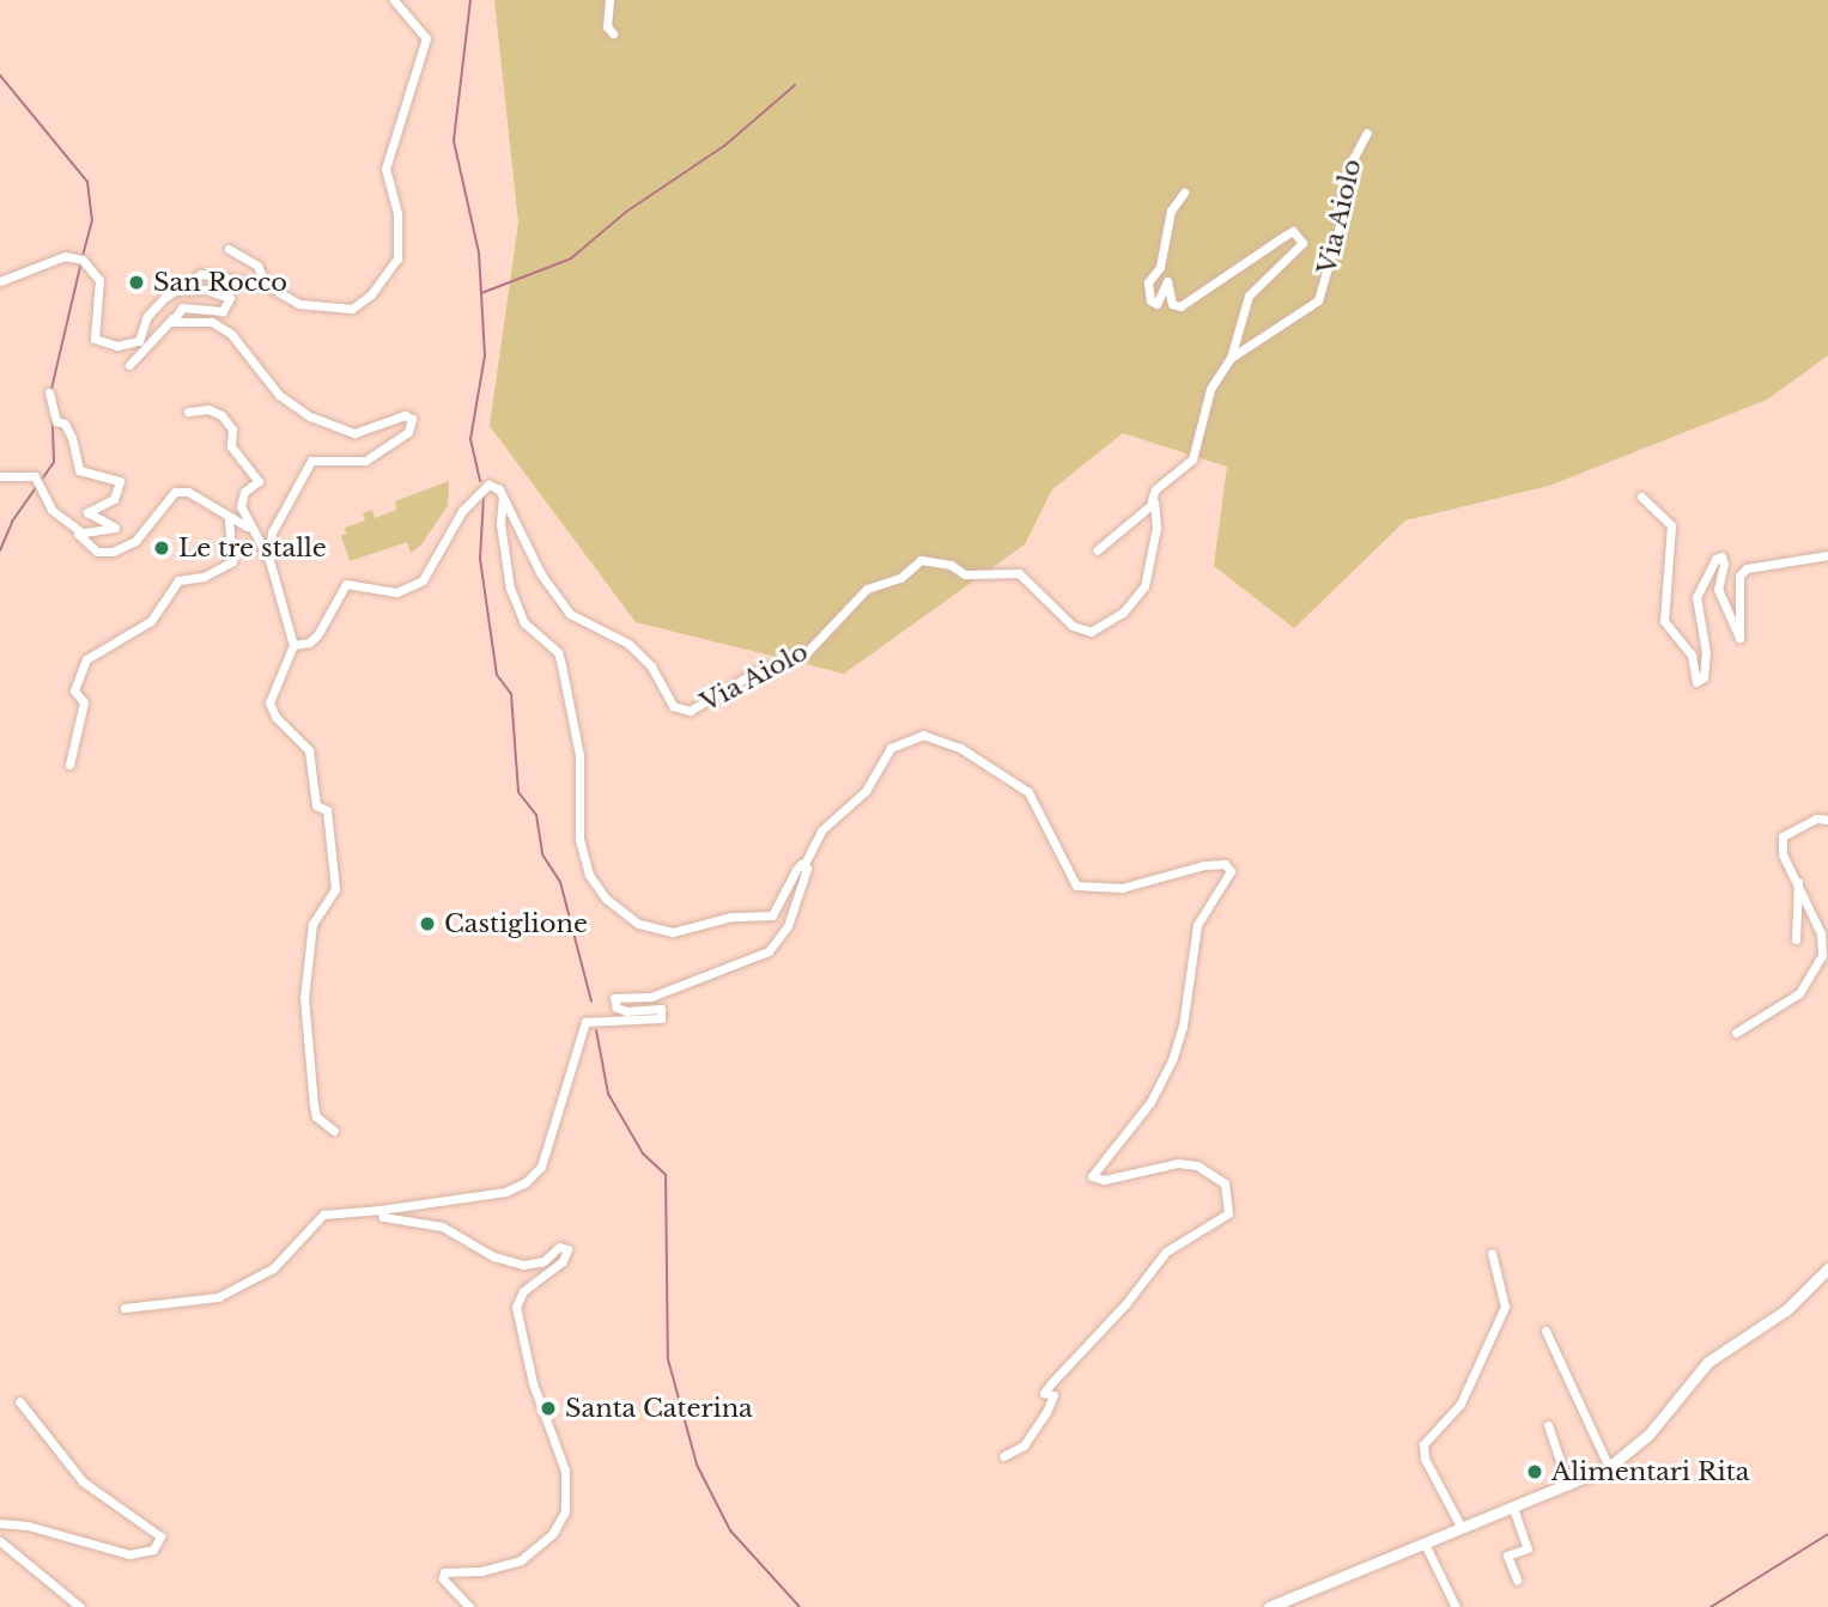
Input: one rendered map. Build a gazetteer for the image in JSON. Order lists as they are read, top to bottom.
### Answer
{
  "streets": {
    "street": ["Via Aiolo"]
  },
  "places": [
    "San Rocco",
    "Le tre stalle",
    "Castiglione",
    "Santa Caterina",
    "Alimentari Rita"
  ]
}
